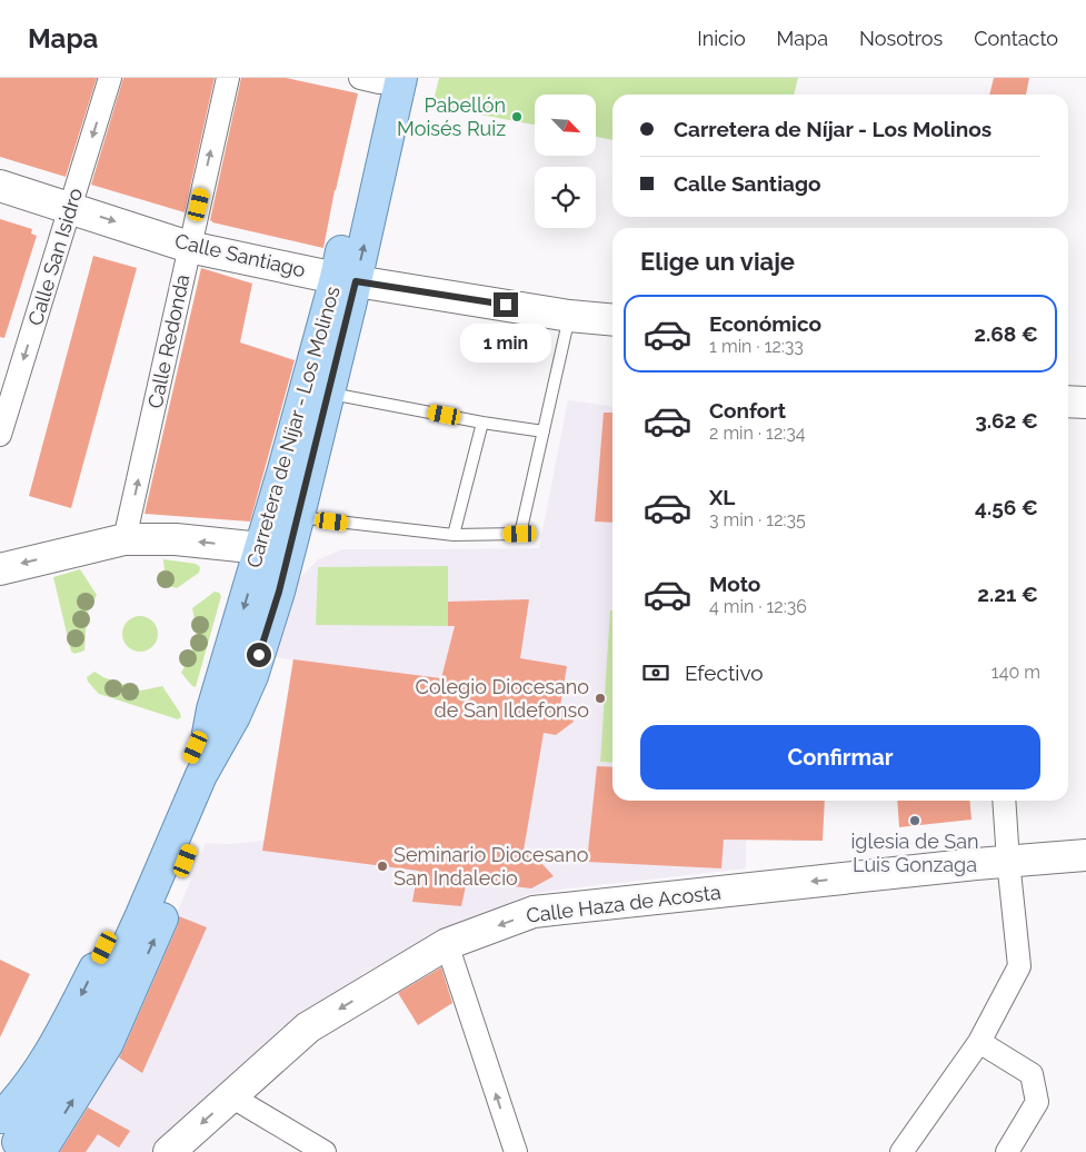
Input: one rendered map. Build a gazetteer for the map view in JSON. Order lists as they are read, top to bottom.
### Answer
{
  "streets": {
    "main road": ["Carretera de Níjar - Los Molinos"],
    "street": [
      "Calle Santiago",
      "Calle San Isidro",
      "Calle Redonda",
      "Calle Haza de Acosta"
    ]
  },
  "crossings": [
    ["Calle Santiago", "Calle San Isidro"],
    ["Calle Santiago", "Calle Redonda"],
    ["Calle Santiago", "Carretera de Níjar - Los Molinos"]
  ],
  "one_way": ["Calle San Isidro", "Calle Redonda", "Calle Haza de Acosta"],
  "places": [
    "Pabellón Moisés Ruiz",
    "Colegio Diocesano de San Ildefonso",
    "iglesia de San Luis Gonzaga",
    "Seminario Diocesano San Indalecio"
  ],
  "north": "bottom right",
  "page": {
    "header": "Mapa",
    "nav": [
      "Inicio",
      "Mapa",
      "Nosotros",
      "Contacto"
    ],
    "banner": ["Carretera de Níjar - Los Molinos", "Calle Santiago"],
    "heading": "Elige un viaje",
    "list": [
      {
        "name": "Económico",
        "note": "1 min · 12:33",
        "value": "2.68 €"
      },
      {
        "name": "Confort",
        "note": "2 min · 12:34",
        "value": "3.62 €"
      },
      {
        "name": "XL",
        "note": "3 min · 12:35",
        "value": "4.56 €"
      },
      {
        "name": "Moto",
        "note": "4 min · 12:36",
        "value": "2.21 €"
      }
    ],
    "bubble": "1 min",
    "pay": ["Efectivo", "140 m"],
    "buttons": "Confirmar"
  }
}
